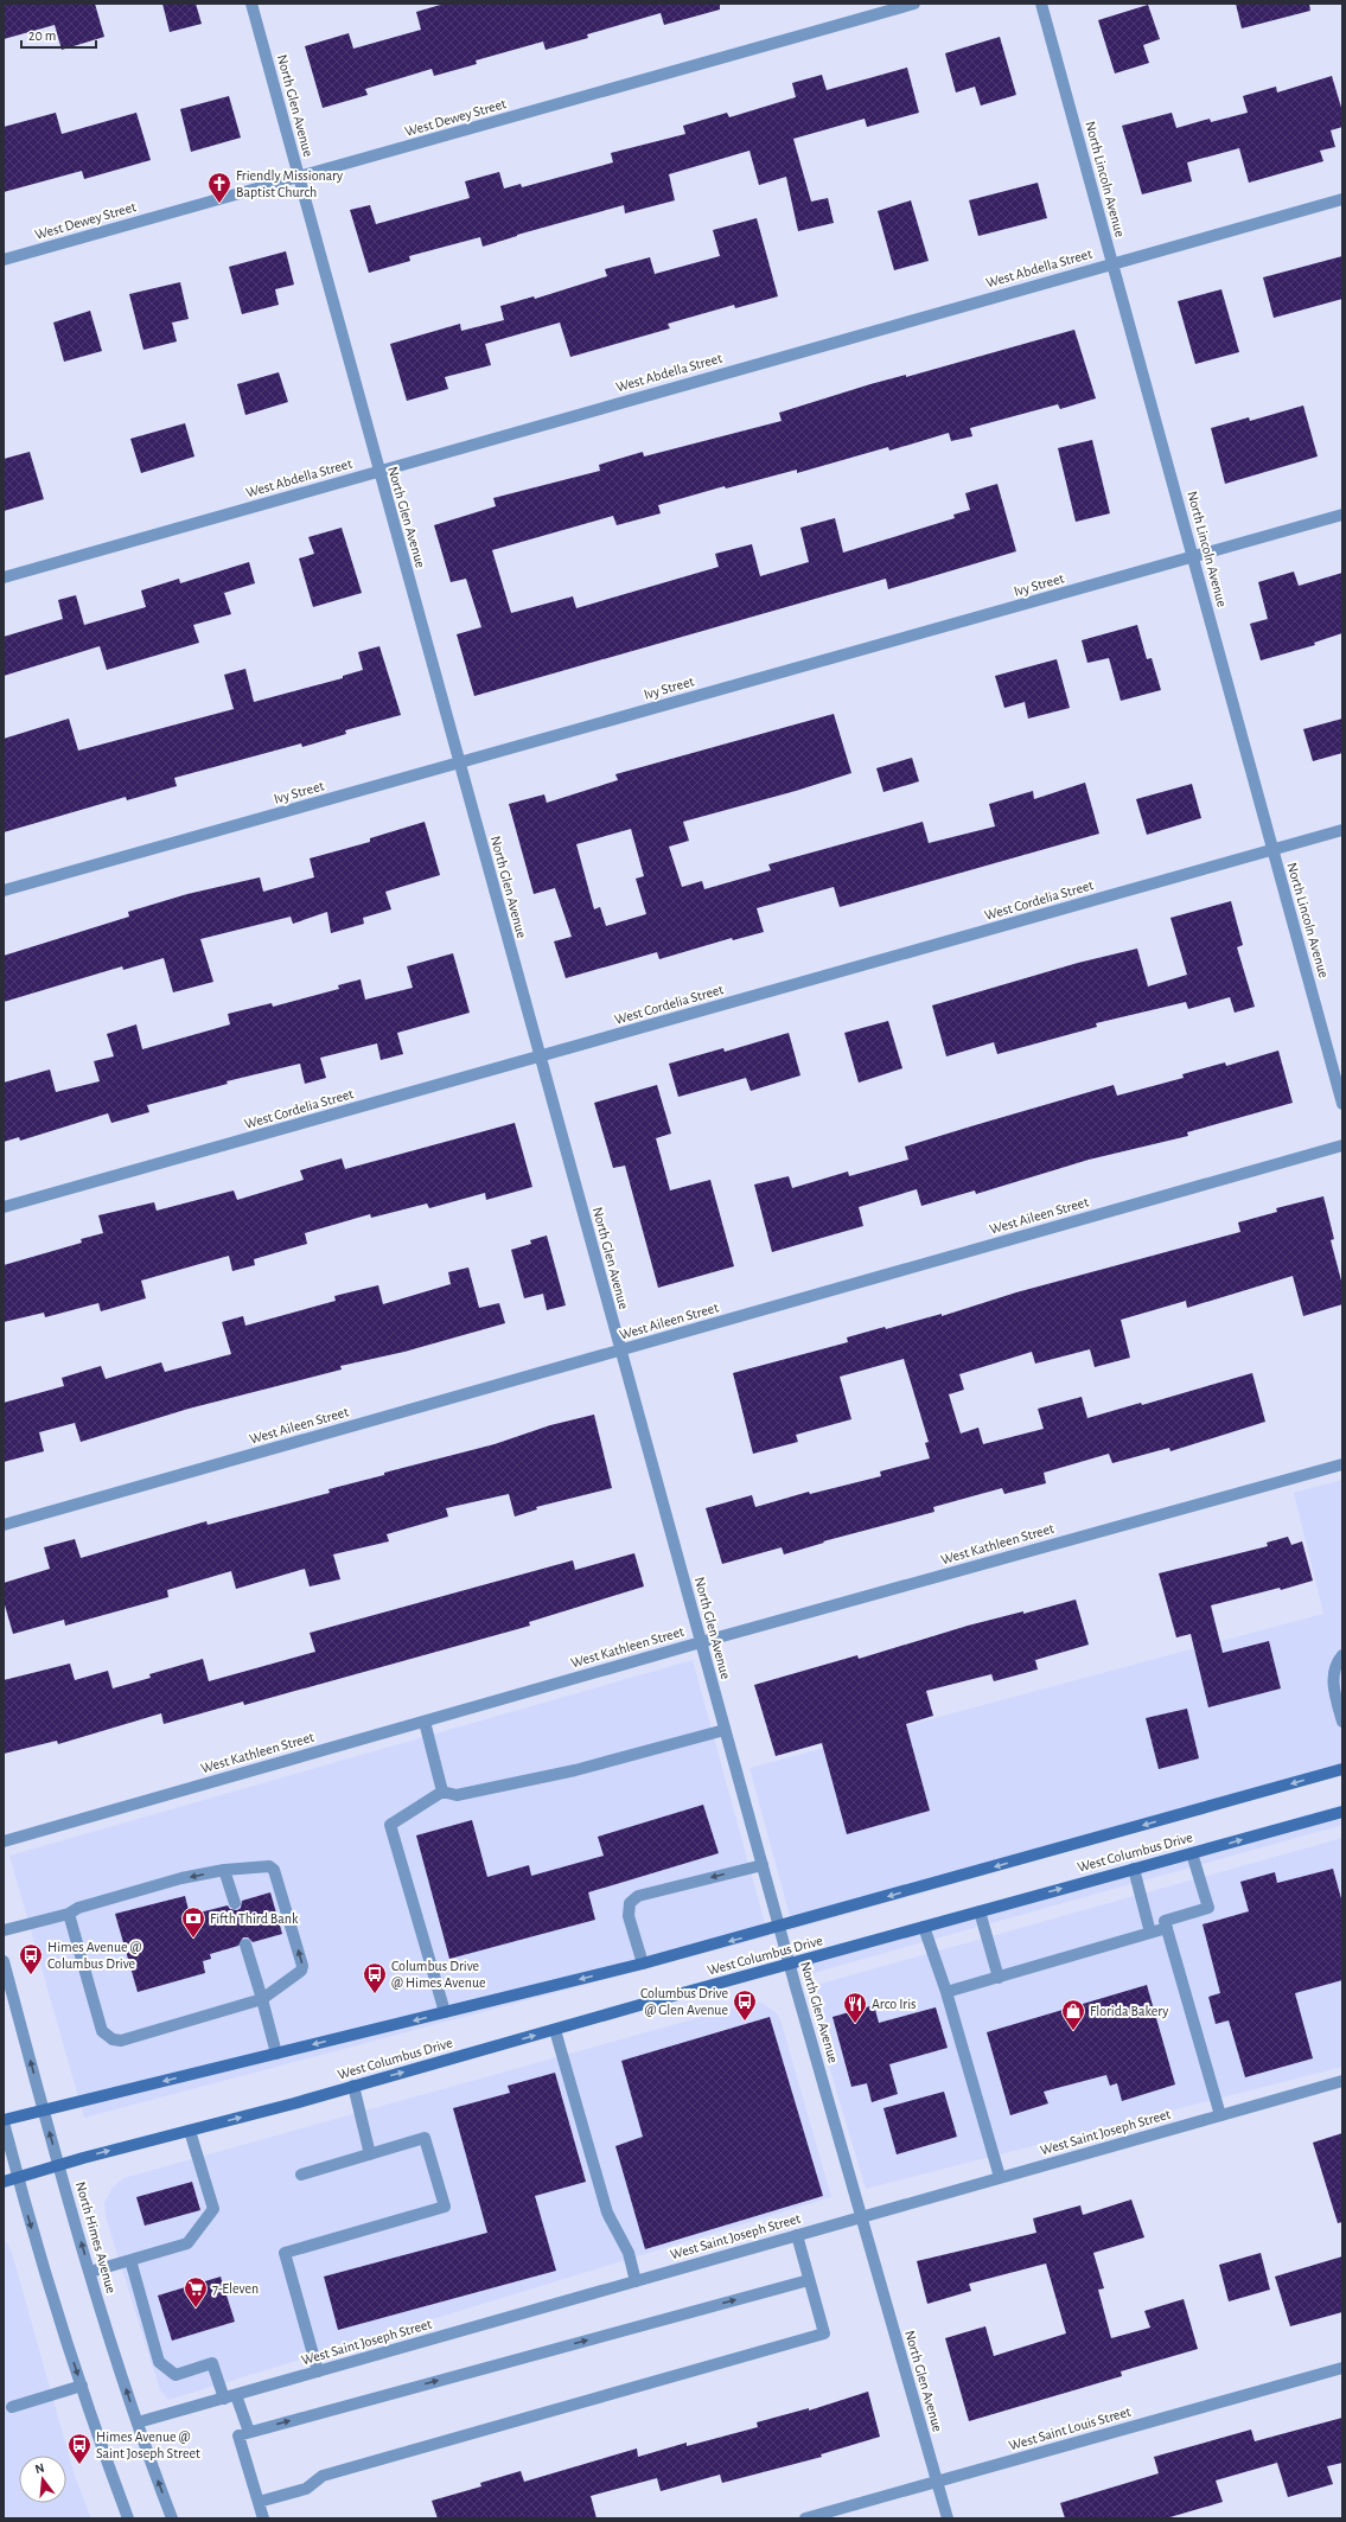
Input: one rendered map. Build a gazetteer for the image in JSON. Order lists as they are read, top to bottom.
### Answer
{
  "streets": {
    "main road": ["West Columbus Drive"],
    "street": [
      "North Glen Avenue",
      "West Dewey Street",
      "North Lincoln Avenue",
      "West Abdella Street",
      "Ivy Street",
      "West Cordelia Street",
      "West Aileen Street",
      "West Kathleen Street",
      "West Saint Joseph Street",
      "North Himes Avenue",
      "West Saint Louis Street"
    ]
  },
  "crossings": [
    ["North Glen Avenue", "West Dewey Street"],
    ["North Glen Avenue", "West Abdella Street"],
    ["North Glen Avenue", "Ivy Street"],
    ["North Glen Avenue", "West Cordelia Street"],
    ["North Glen Avenue", "West Aileen Street"],
    ["North Glen Avenue", "West Kathleen Street"],
    ["North Glen Avenue", "West Columbus Drive"],
    ["North Glen Avenue", "West Saint Joseph Street"],
    ["North Glen Avenue", "West Saint Louis Street"],
    ["North Lincoln Avenue", "West Abdella Street"],
    ["North Lincoln Avenue", "Ivy Street"],
    ["North Lincoln Avenue", "West Cordelia Street"],
    ["West Columbus Drive", "North Himes Avenue"],
    ["West Saint Joseph Street", "North Himes Avenue"]
  ],
  "places": {
    "church": ["Friendly Missionary Baptist Church"],
    "bank": ["Fifth Third Bank"],
    "bus stop": [
      "Himes Avenue @ Columbus Drive",
      "Columbus Drive @ Himes Avenue",
      "Columbus Drive @ Glen Avenue",
      "Himes Avenue @ Saint Joseph Street"
    ],
    "restaurant": ["Arco Iris"],
    "shop": ["Florida Bakery"],
    "supermarket": ["7-Eleven"]
  },
  "scale_bar": "20 m",
  "north": "top"
}
